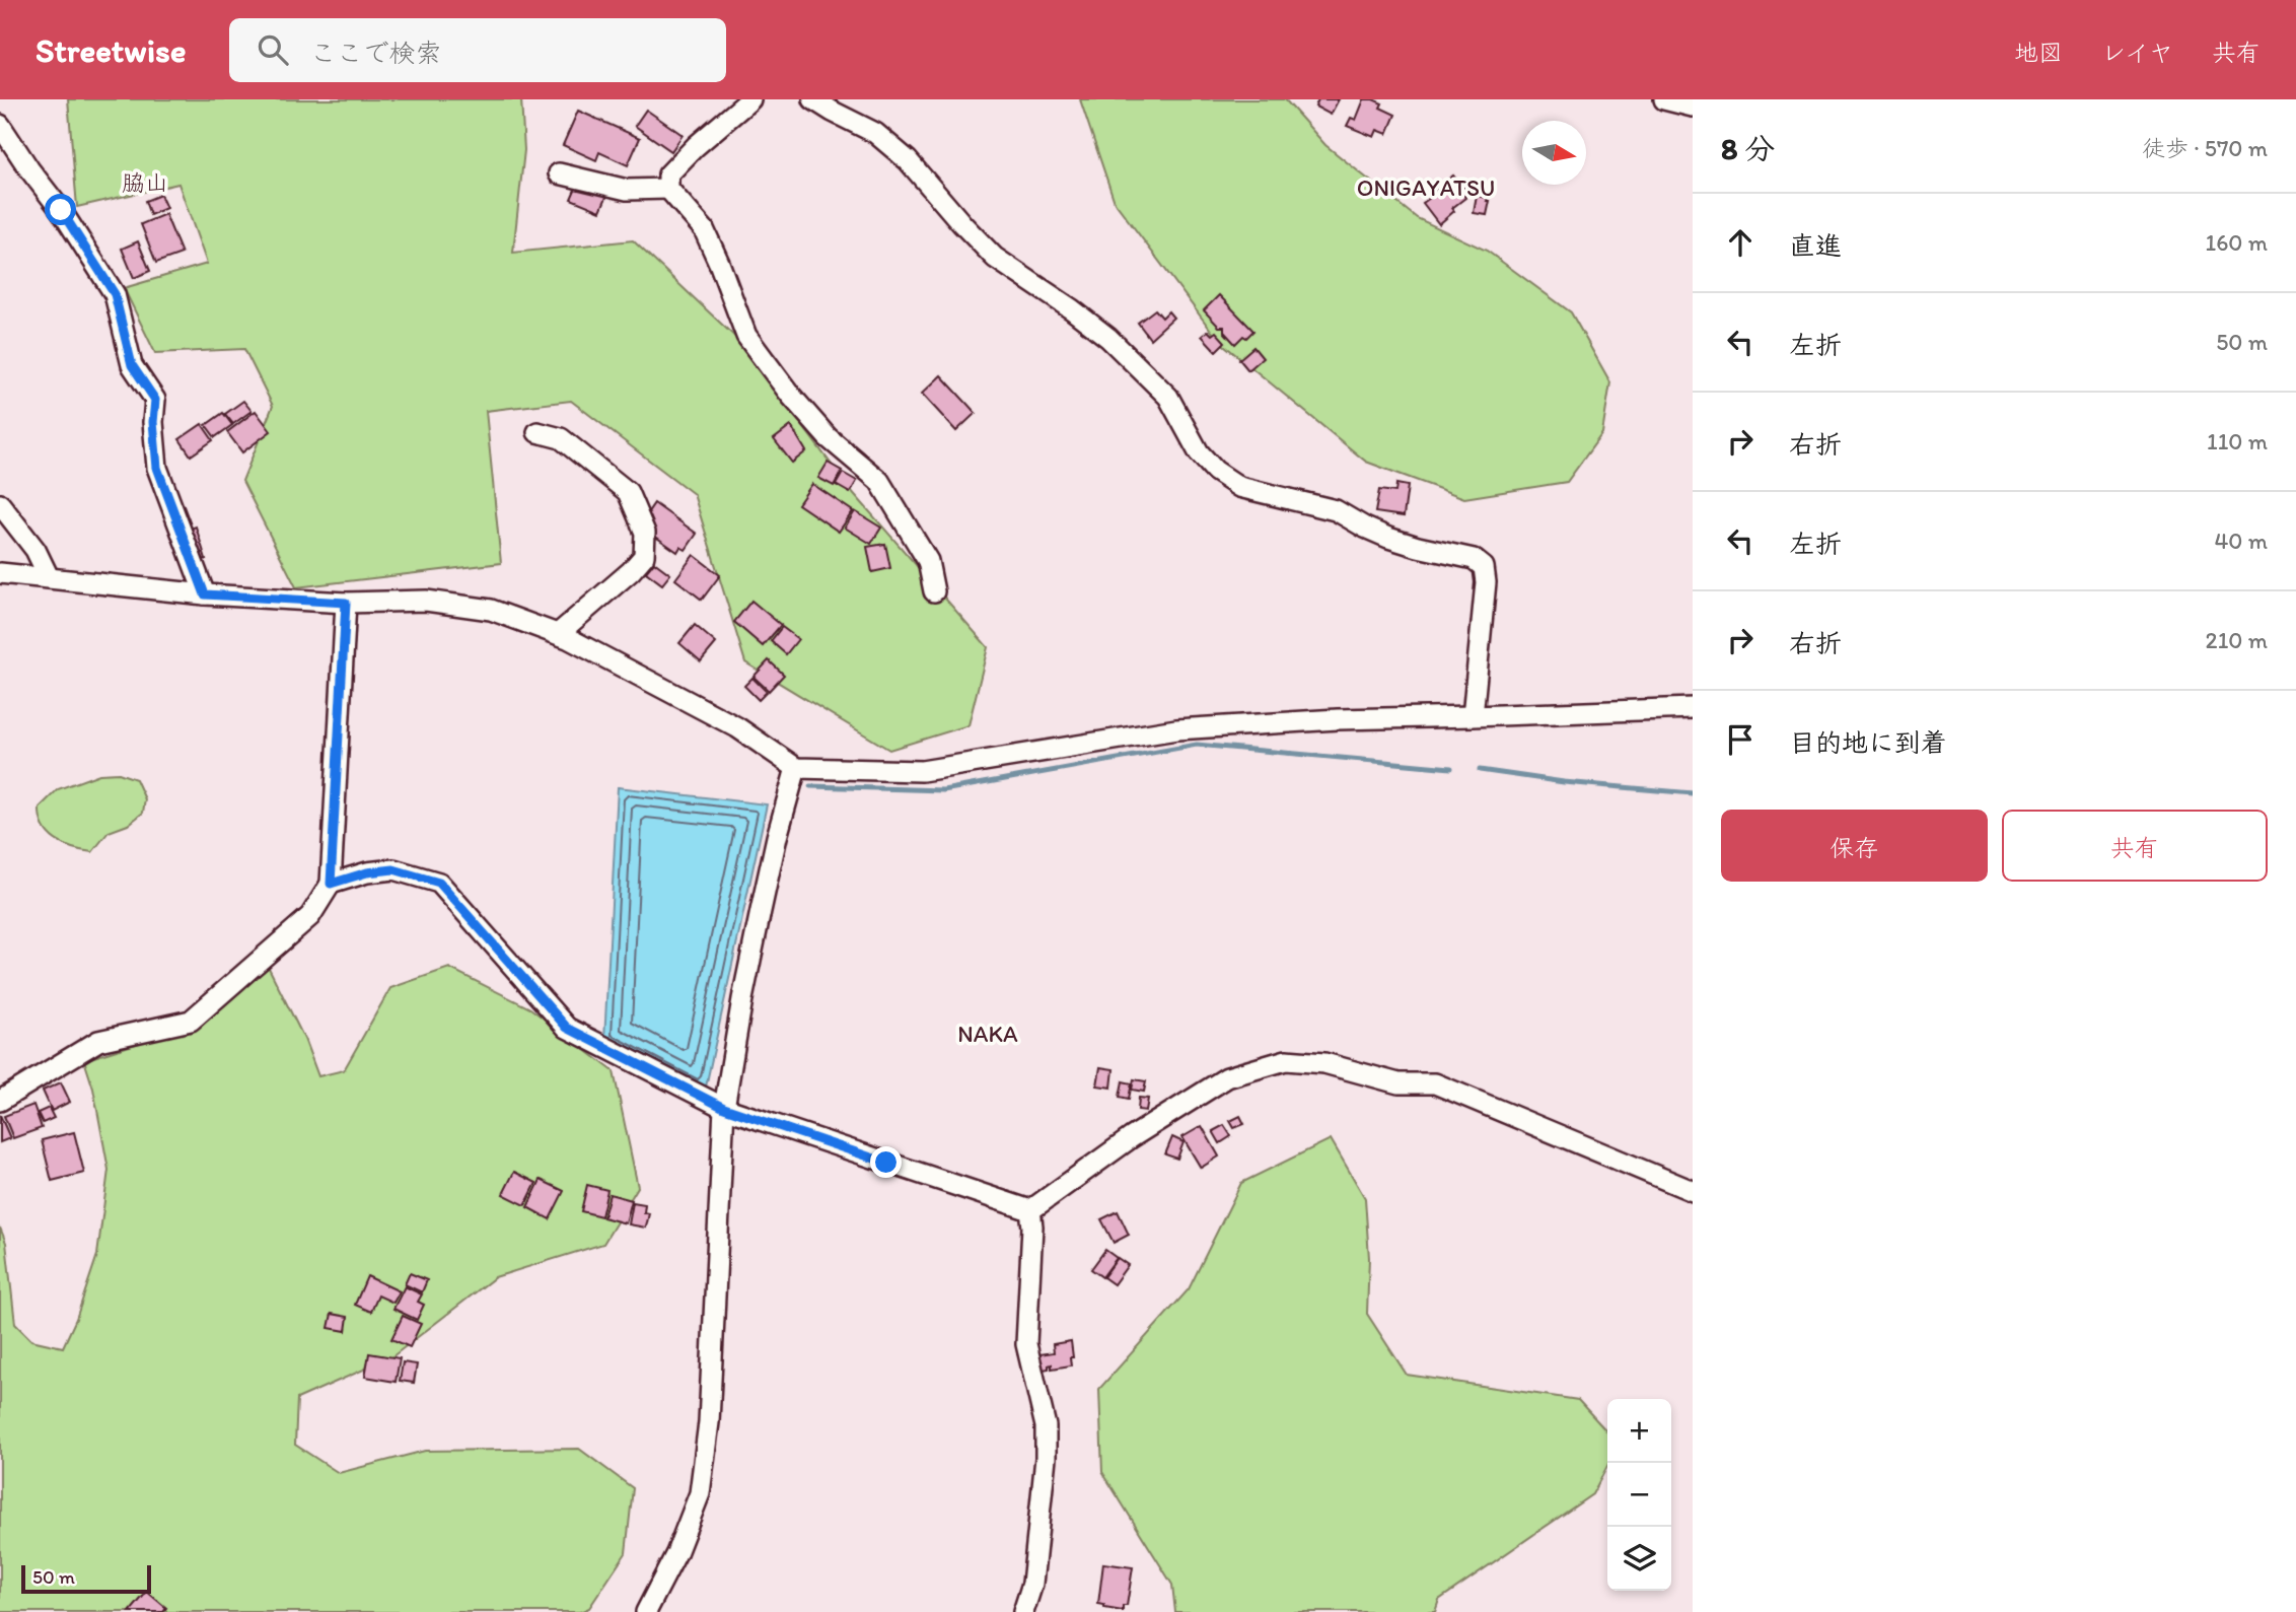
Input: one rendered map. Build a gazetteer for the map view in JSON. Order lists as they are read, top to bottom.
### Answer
{
  "districts": ["脇山", "ONIGAYATSU", "NAKA"],
  "scale_bar": "50 m",
  "north": "right",
  "page": {
    "header": "Streetwise",
    "search": "ここで検索",
    "nav": ["地図", "レイヤ", "共有"],
    "heading": ["8 分", "徒歩 · 570 m"],
    "list": [
      ["直進", "160 m"],
      ["左折", "50 m"],
      ["右折", "110 m"],
      ["左折", "40 m"],
      ["右折", "210 m"],
      "目的地に到着"
    ],
    "buttons": ["保存", "共有"],
    "map_buttons": ["+", "−"],
    "scale": "50 m"
  }
}
